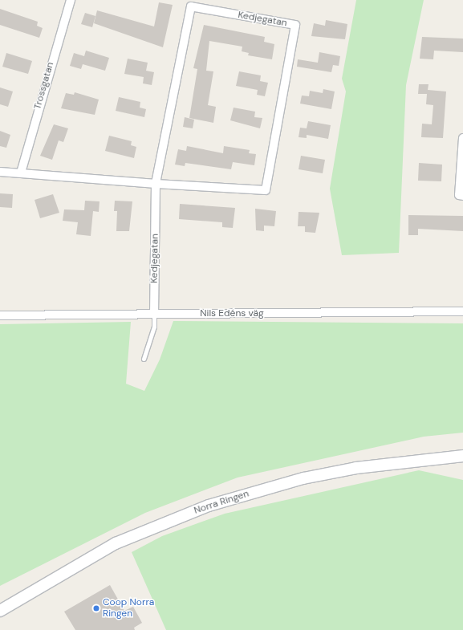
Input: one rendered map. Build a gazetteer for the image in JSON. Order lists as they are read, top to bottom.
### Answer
{
  "streets": {
    "main road": ["Norra Ringen"],
    "street": ["Kedjegatan", "Trossgatan", "Nils Edéns väg"]
  },
  "crossings": [
    ["Kedjegatan", "Nils Edéns väg"]
  ],
  "places": ["Coop Norra Ringen"]
}
